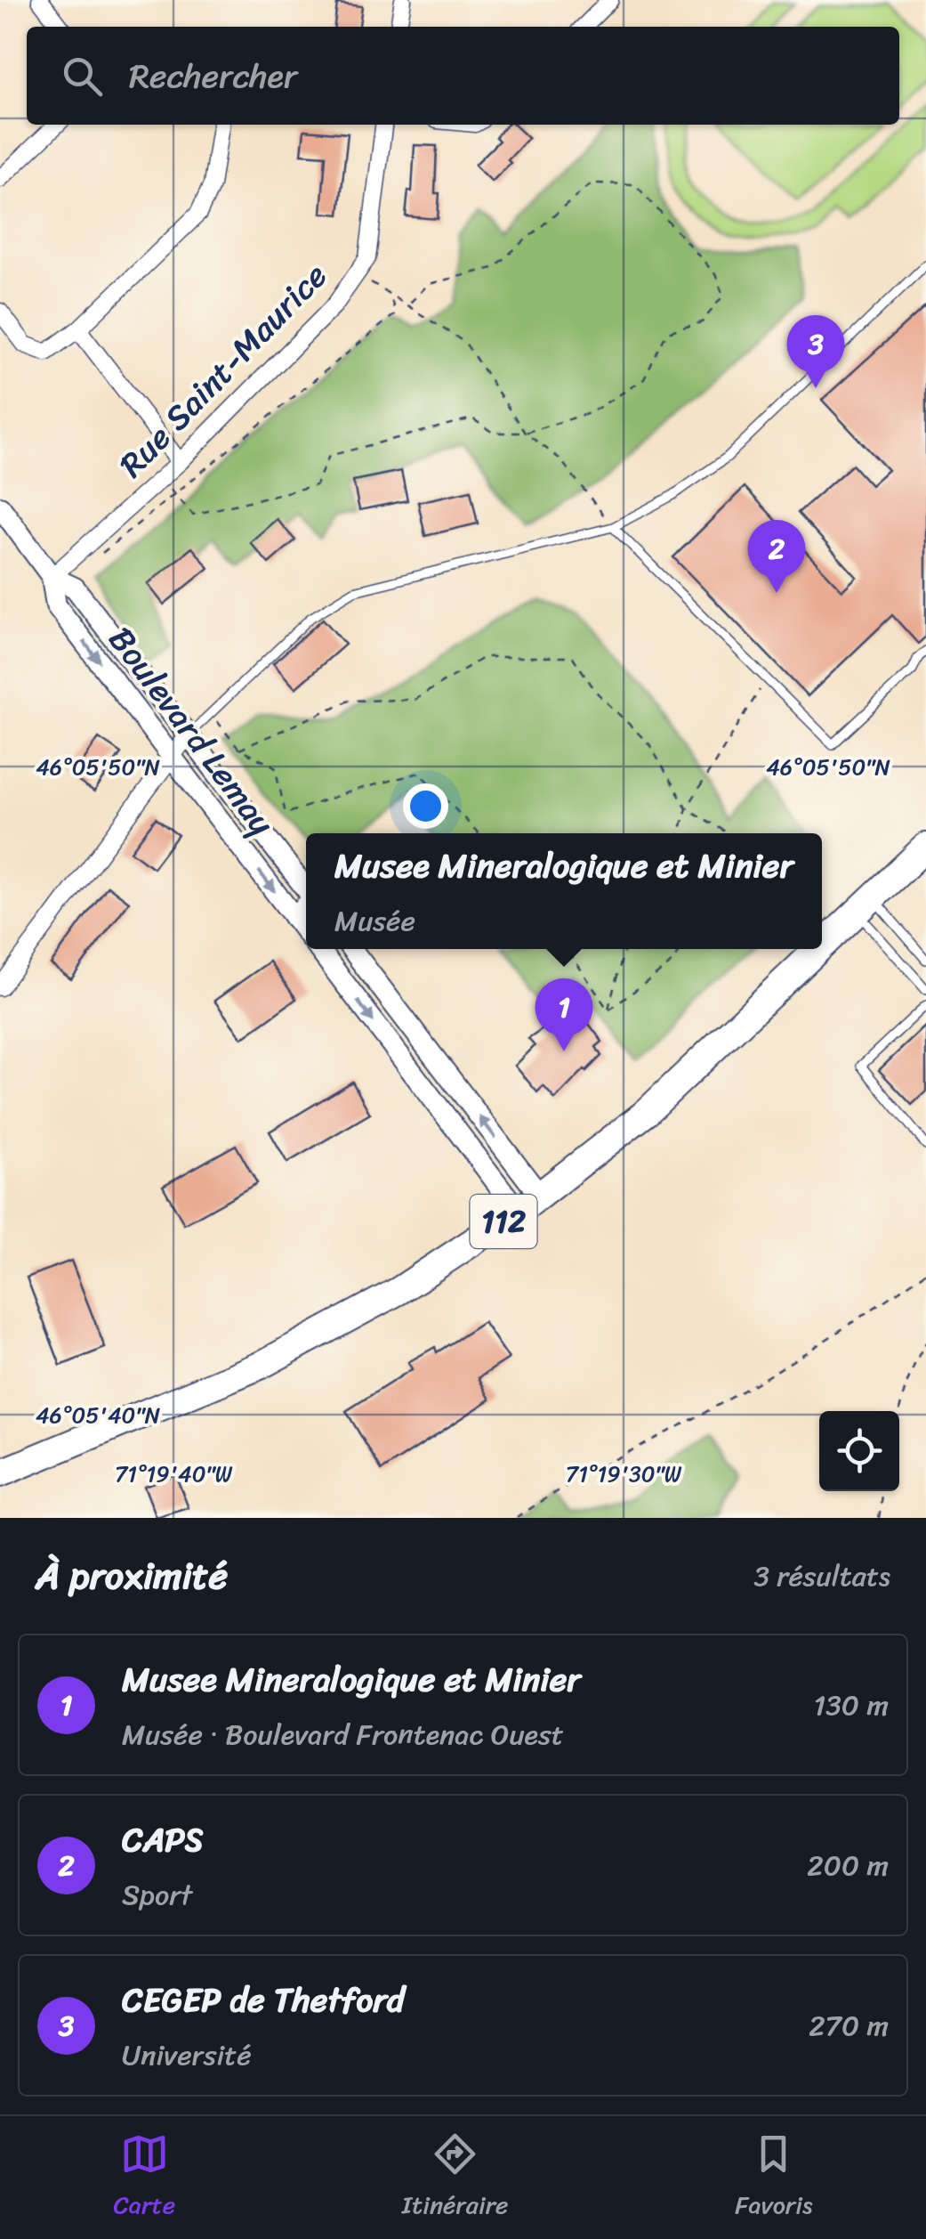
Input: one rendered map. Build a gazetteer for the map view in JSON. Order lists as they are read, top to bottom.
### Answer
{
  "streets": {
    "main road": ["112"],
    "street": ["Rue Saint-Maurice", "Boulevard Lemay"]
  },
  "crossings": [
    ["Rue Saint-Maurice", "Boulevard Lemay"],
    ["Boulevard Lemay", "112"]
  ],
  "page": {
    "search": "Rechercher",
    "pins": ["3", "2", "1"],
    "popup": ["Musee Mineralogique et Minier", "Musée"],
    "heading": ["À proximité", "3 résultats"],
    "list": [
      {
        "mark": "1",
        "name": "Musee Mineralogique et Minier",
        "note": "Musée · Boulevard Frontenac Ouest",
        "value": "130 m"
      },
      {
        "mark": "2",
        "name": "CAPS",
        "note": "Sport",
        "value": "200 m"
      },
      {
        "mark": "3",
        "name": "CEGEP de Thetford",
        "note": "Université",
        "value": "270 m"
      }
    ],
    "nav": ["Carte", "Itinéraire", "Favoris"]
  },
  "coordinates": [
    "46°05'50\"N",
    "46°05'40\"N",
    "71°19'40\"W",
    "71°19'30\"W"
  ]
}
